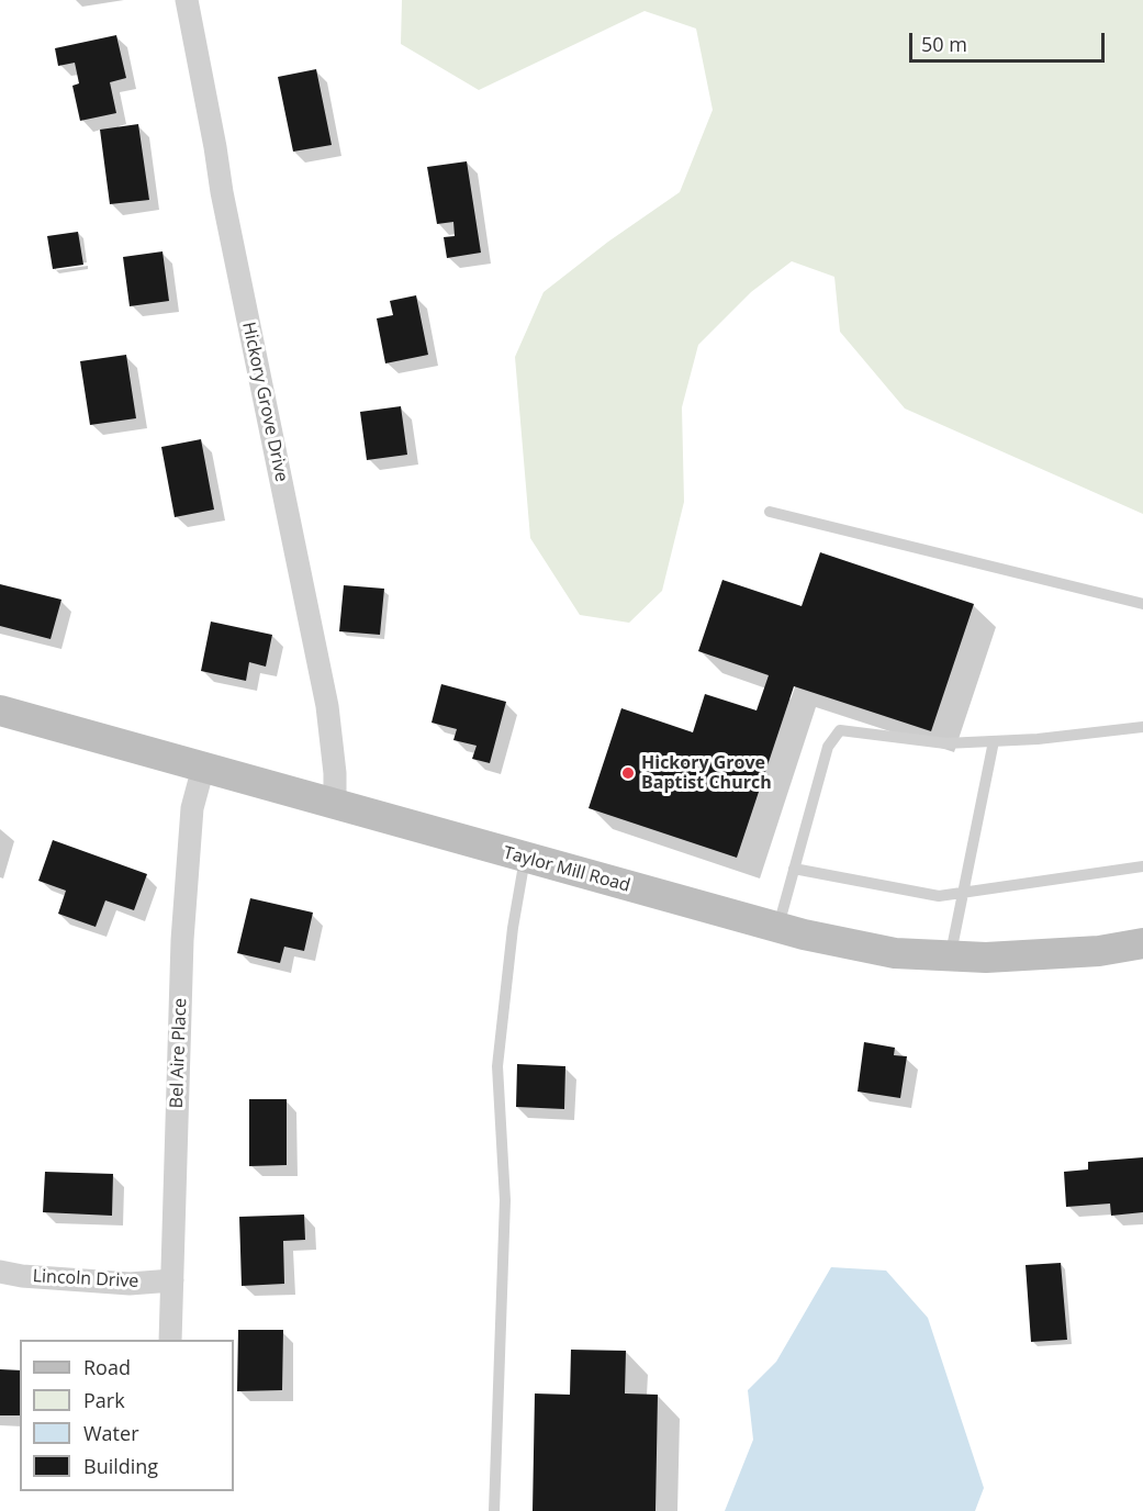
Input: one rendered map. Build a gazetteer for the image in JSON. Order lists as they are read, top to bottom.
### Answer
{
  "streets": {
    "main road": ["Taylor Mill Road"],
    "street": ["Hickory Grove Drive", "Bel Aire Place", "Lincoln Drive"]
  },
  "crossings": [
    ["Hickory Grove Drive", "Taylor Mill Road"],
    ["Taylor Mill Road", "Bel Aire Place"],
    ["Bel Aire Place", "Lincoln Drive"]
  ],
  "places": ["Hickory Grove Baptist Church"],
  "legend": [
    "Road",
    "Park",
    "Water",
    "Building"
  ],
  "scale_bar": "50 m"
}
